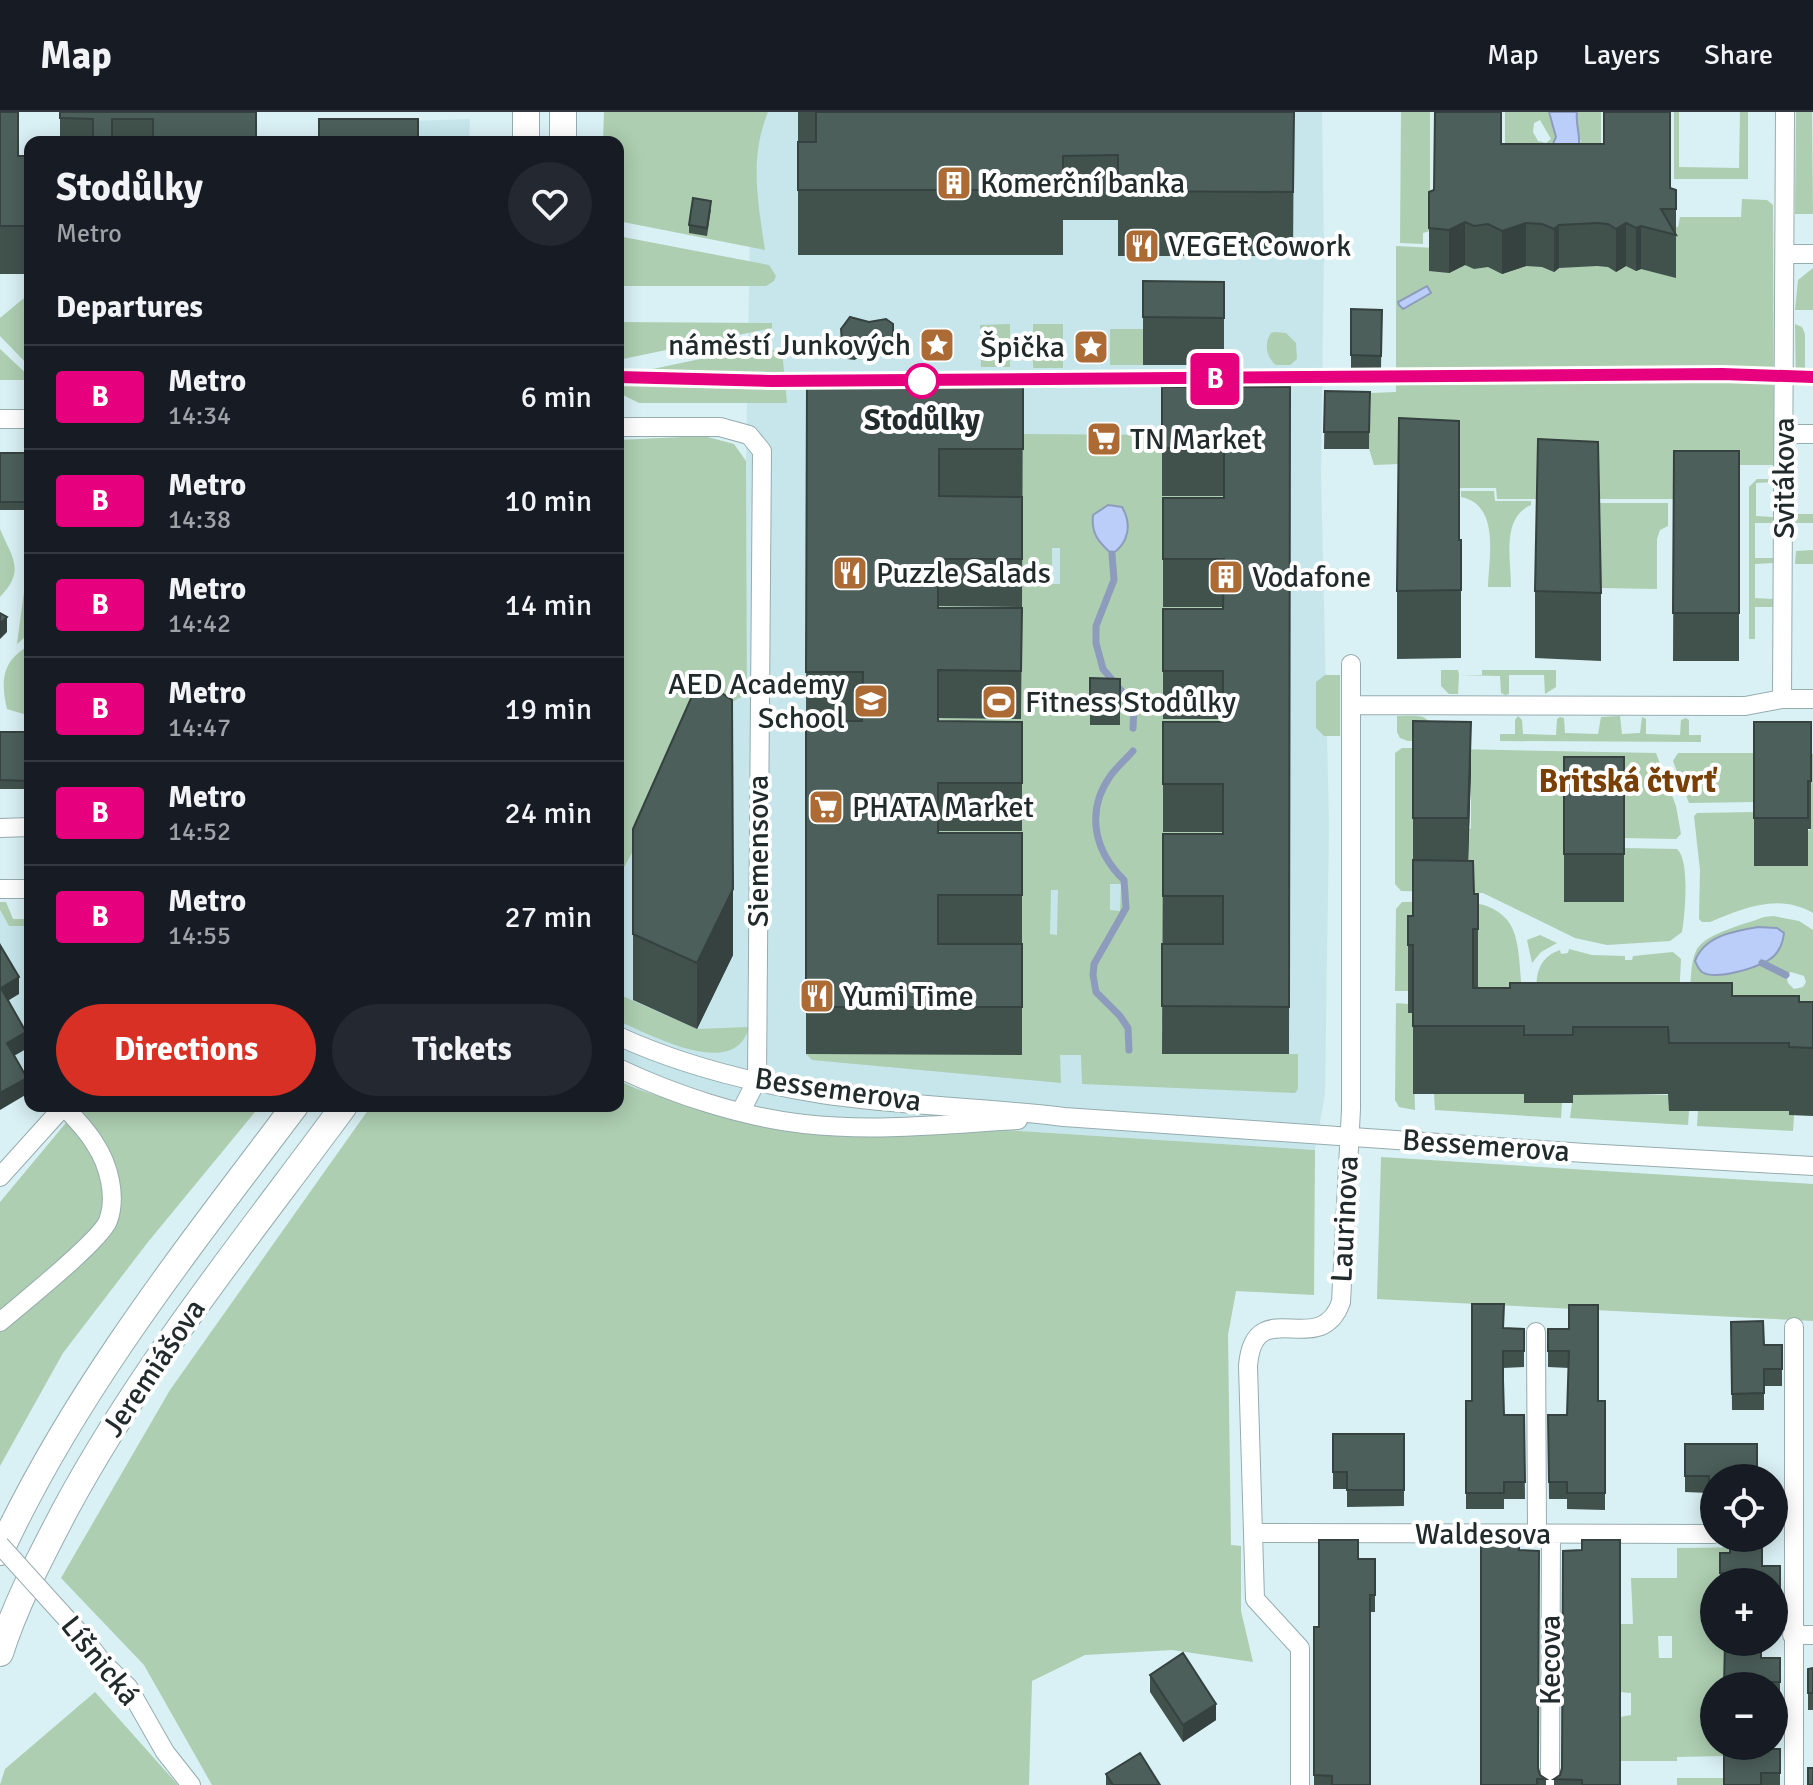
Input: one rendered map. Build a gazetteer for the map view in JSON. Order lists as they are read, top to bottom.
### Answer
{
  "streets": {
    "main road": ["Jeremiášova"],
    "street": [
      "Svitákova",
      "Siemensova",
      "Bessemerova",
      "Laurinova",
      "Waldesova",
      "Kecova",
      "Líšnická"
    ]
  },
  "crossings": [
    ["Siemensova", "Bessemerova"],
    ["Bessemerova", "Laurinova"],
    ["Laurinova", "Waldesova"],
    ["Waldesova", "Kecova"]
  ],
  "districts": ["Britská čtvrť"],
  "places": {
    "building": ["Komerční banka", "Vodafone"],
    "restaurant": ["VEGEt Cowork", "Puzzle Salads", "Yumi Time"],
    "place": ["náměstí Junkových", "Špička"],
    "other": ["Stodůlky"],
    "supermarket": ["TN Market", "PHATA Market"],
    "school or university": ["AED Academy School"],
    "sports": ["Fitness Stodůlky"]
  },
  "lines": ["metro line B"],
  "page": {
    "header": "Map",
    "nav": ["Map", "Layers", "Share"],
    "on_map": "B",
    "heading": [
      ["Stodůlky", "Metro"],
      "Departures"
    ],
    "list": [
      {
        "mark": "B",
        "name": "Metro",
        "note": "14:34",
        "value": "6 min"
      },
      {
        "mark": "B",
        "name": "Metro",
        "note": "14:38",
        "value": "10 min"
      },
      {
        "mark": "B",
        "name": "Metro",
        "note": "14:42",
        "value": "14 min"
      },
      {
        "mark": "B",
        "name": "Metro",
        "note": "14:47",
        "value": "19 min"
      },
      {
        "mark": "B",
        "name": "Metro",
        "note": "14:52",
        "value": "24 min"
      },
      {
        "mark": "B",
        "name": "Metro",
        "note": "14:55",
        "value": "27 min"
      }
    ],
    "buttons": ["Directions", "Tickets"],
    "map_buttons": ["+", "−"]
  }
}
